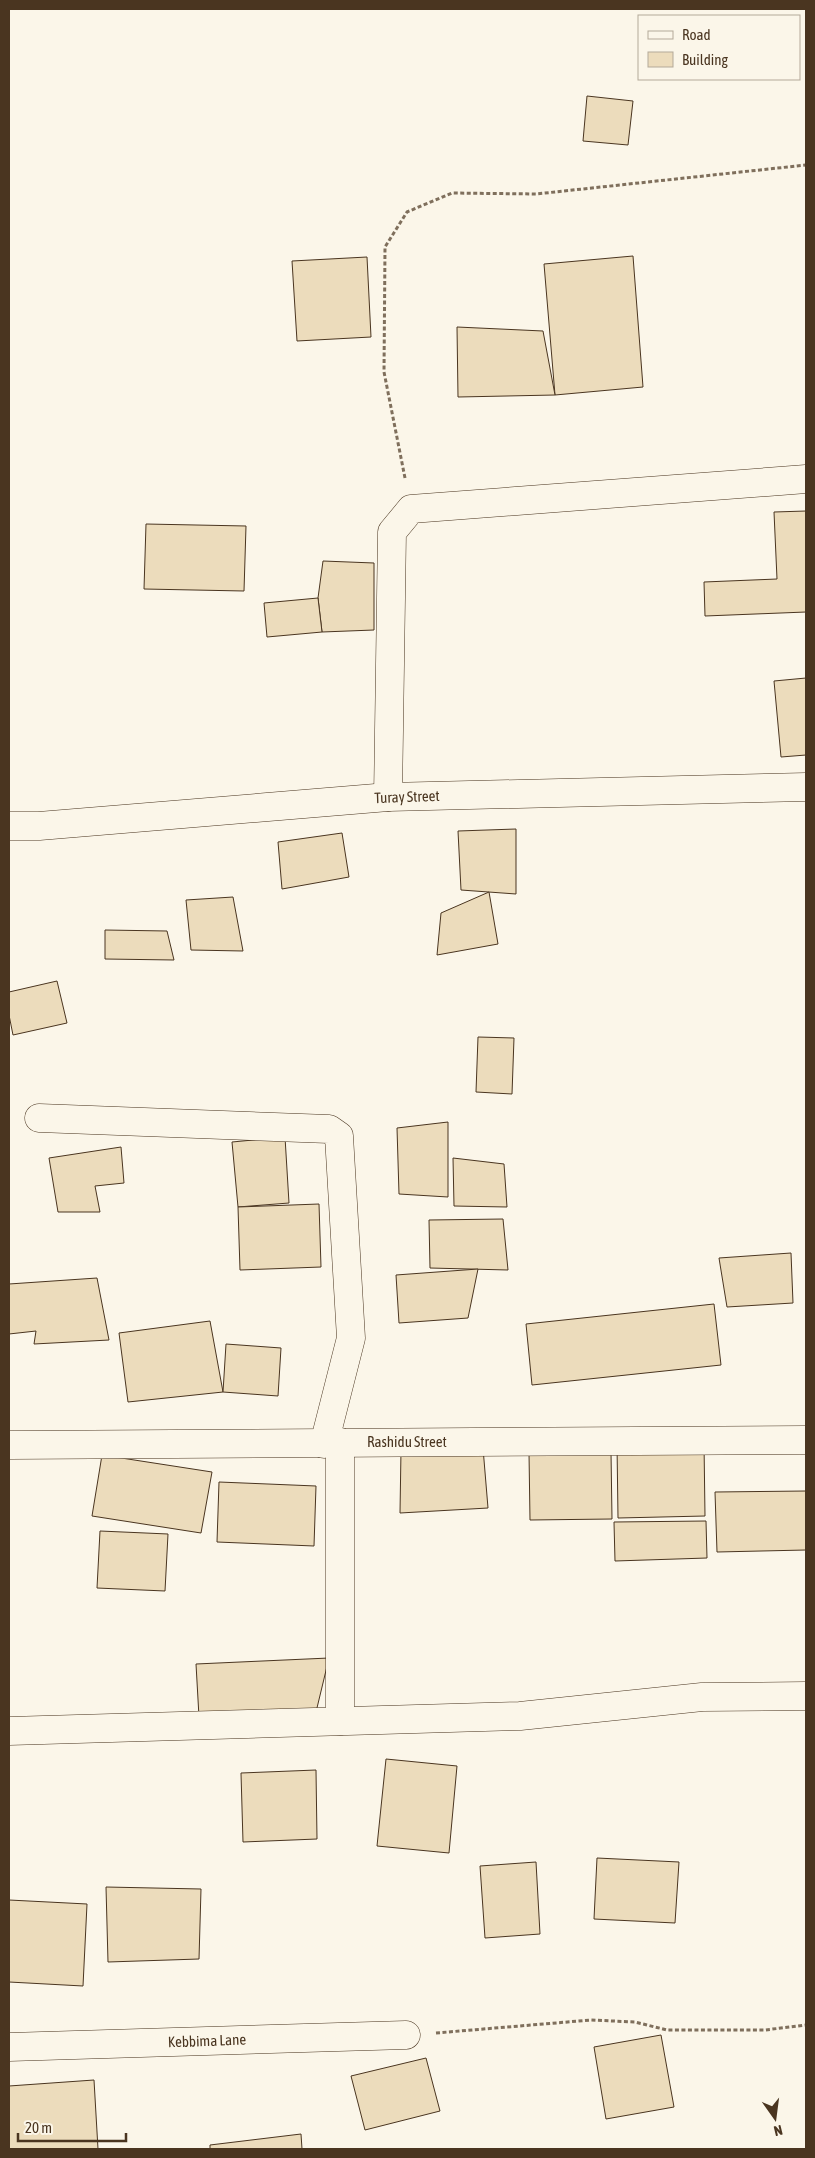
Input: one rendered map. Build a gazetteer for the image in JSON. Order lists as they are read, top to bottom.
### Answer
{
  "streets": {
    "street": ["Turay Street", "Rashidu Street", "Kebbima Lane"]
  },
  "legend": ["Road", "Building"],
  "scale_bar": "20 m",
  "north": "bottom"
}
